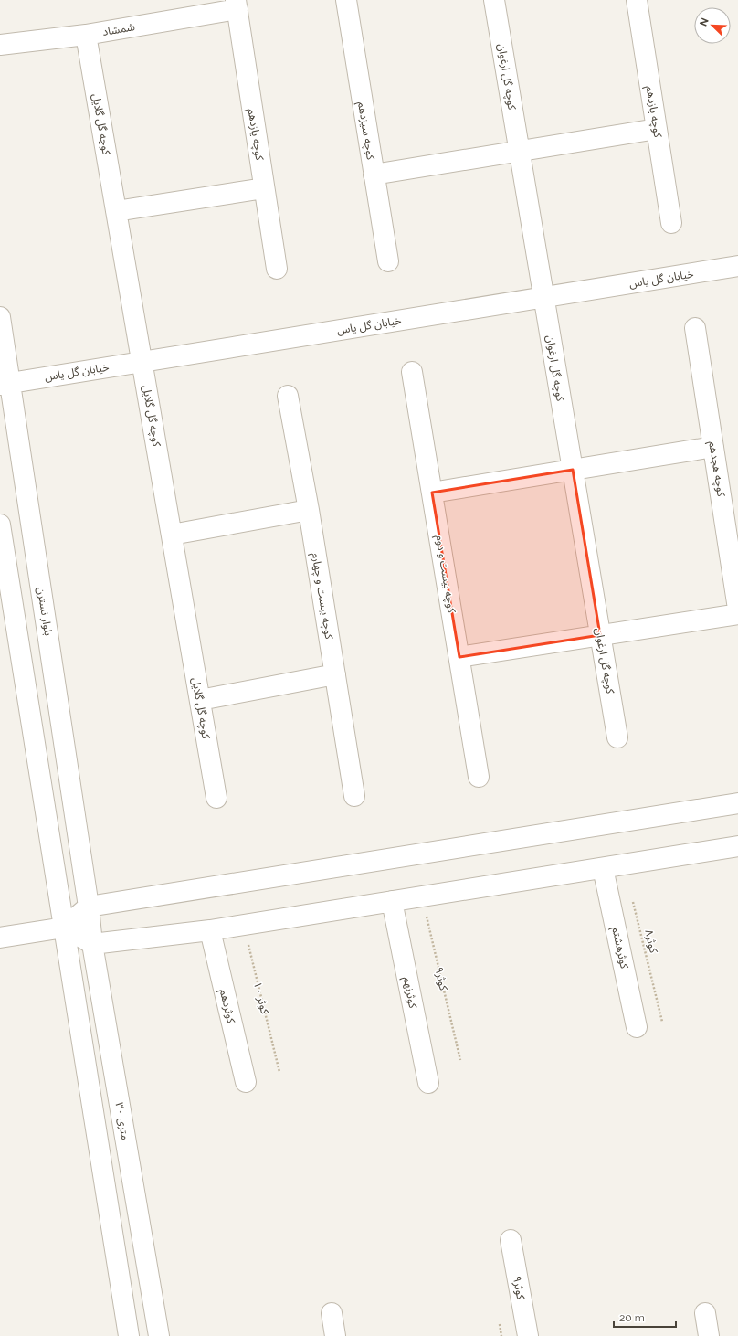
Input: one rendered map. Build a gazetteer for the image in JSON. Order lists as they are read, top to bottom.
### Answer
{
  "streets": {
    "street": [
      "شمشاد",
      "کوچه گل ارغوان",
      "کوچه یازدهم",
      "کوچه گل گلایل",
      "کوچه سیزدهم",
      "خیابان گل یاس",
      "کوچه هجدهم",
      "کوچه بیست و دوم",
      "کوچه بیست و چهارم",
      "بلوار نسترن",
      "کوثرهشتم",
      "کوثر۹",
      "کوثرنهم",
      "کوثردهم",
      "۳۰ متری"
    ],
    "path": ["کوثر۸", "کوثر ۱۰"]
  },
  "crossings": [
    ["شمشاد", "کوچه یازدهم"],
    ["شمشاد", "کوچه گل گلایل"],
    ["کوچه گل ارغوان", "خیابان گل یاس"],
    ["کوچه گل گلایل", "خیابان گل یاس"],
    ["خیابان گل یاس", "بلوار نسترن"],
    ["بلوار نسترن", "۳۰ متری"]
  ],
  "scale_bar": "20 m",
  "north": "top left"
}
